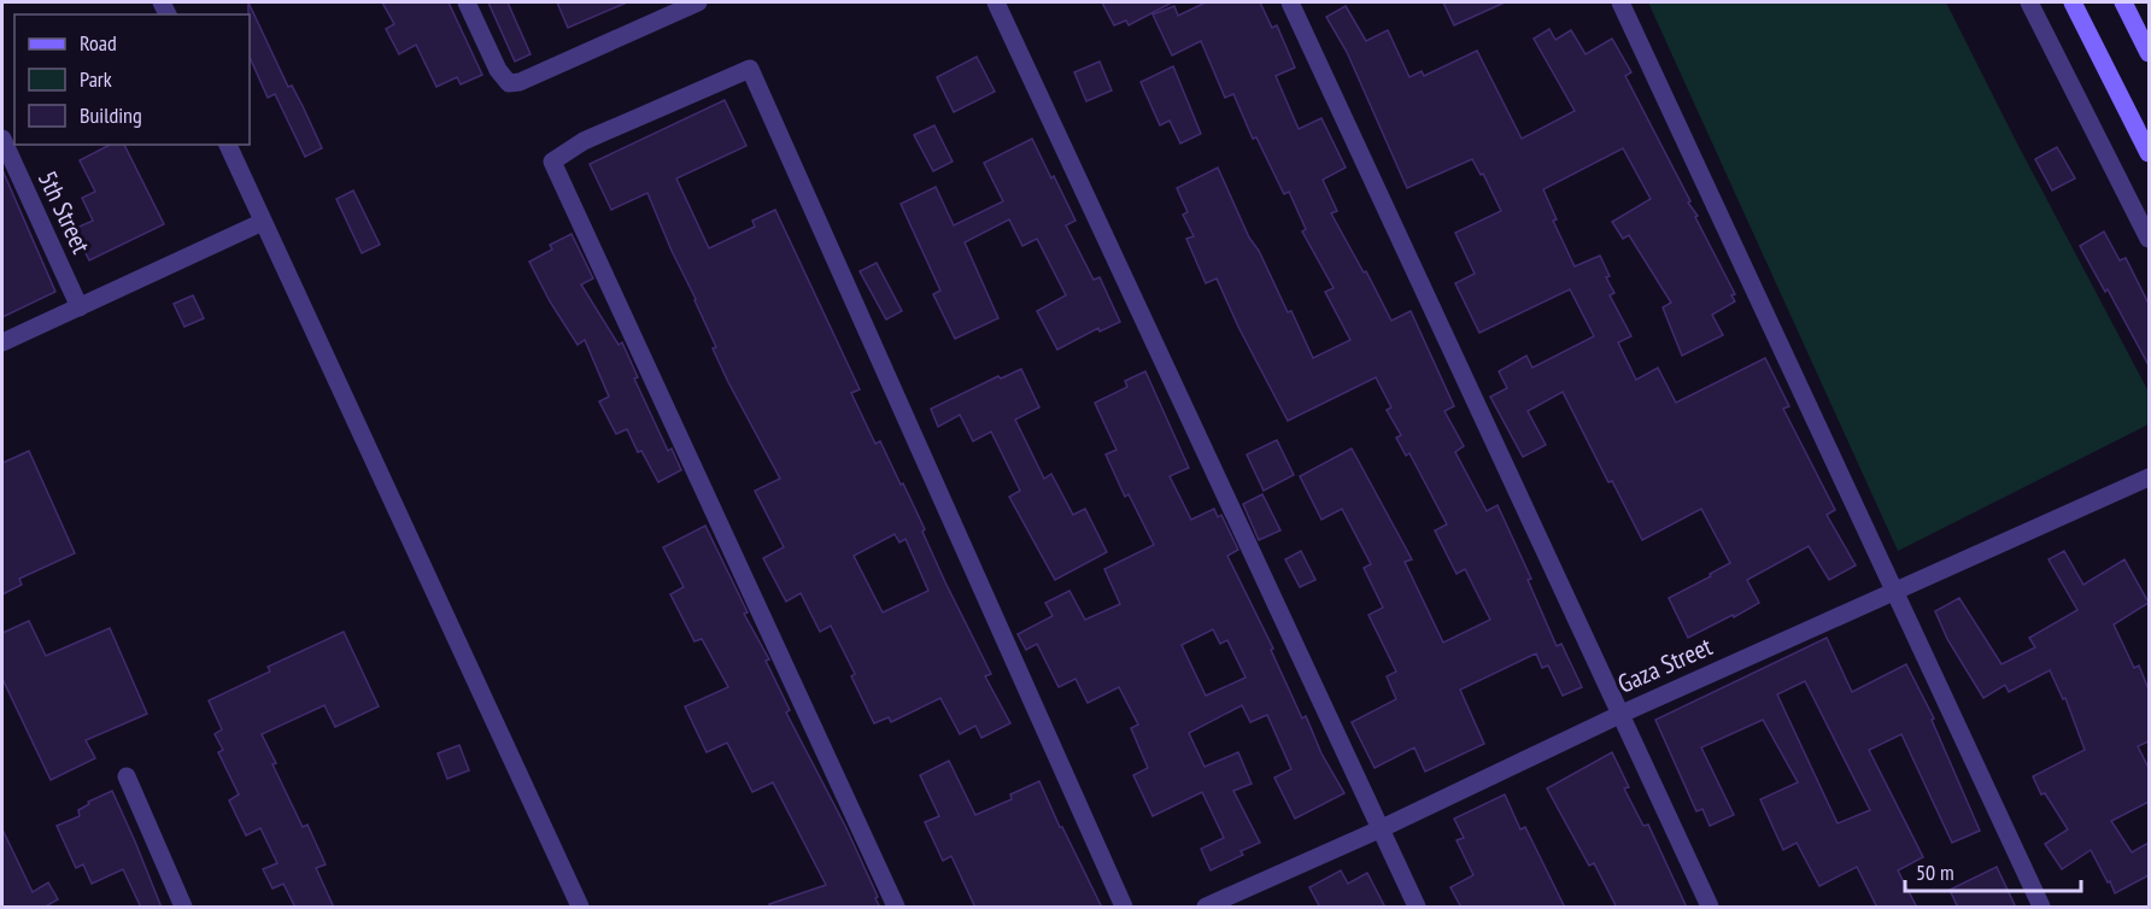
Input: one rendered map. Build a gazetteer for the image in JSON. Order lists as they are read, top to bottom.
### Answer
{
  "streets": {
    "street": ["5th Street", "Gaza Street"]
  },
  "legend": ["Road", "Park", "Building"],
  "scale_bar": "50 m"
}
